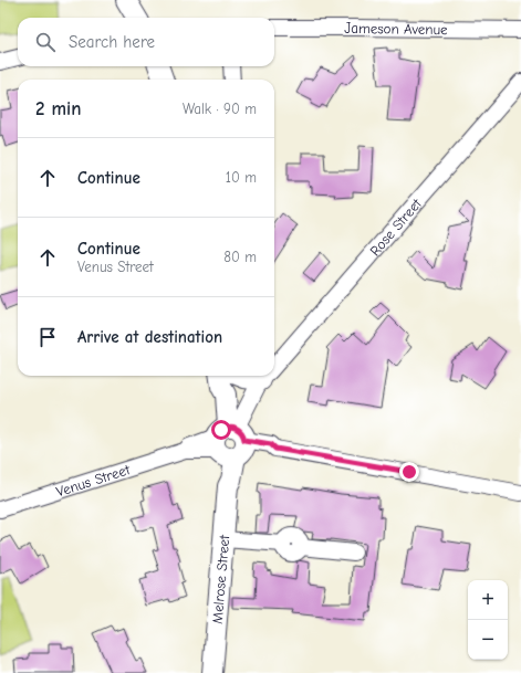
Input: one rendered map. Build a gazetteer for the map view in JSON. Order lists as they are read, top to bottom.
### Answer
{
  "streets": {
    "street": [
      "Jameson Avenue",
      "Rose Street",
      "Venus Street",
      "Melrose Street"
    ]
  },
  "crossings": [
    ["Rose Street", "Venus Street"],
    ["Rose Street", "Melrose Street"],
    ["Venus Street", "Melrose Street"]
  ],
  "page": {
    "search": "Search here",
    "heading": ["2 min", "Walk · 90 m"],
    "list": [
      ["Continue", "10 m"],
      ["Continue", "Venus Street", "80 m"],
      "Arrive at destination"
    ],
    "map_buttons": ["+", "−"]
  }
}
